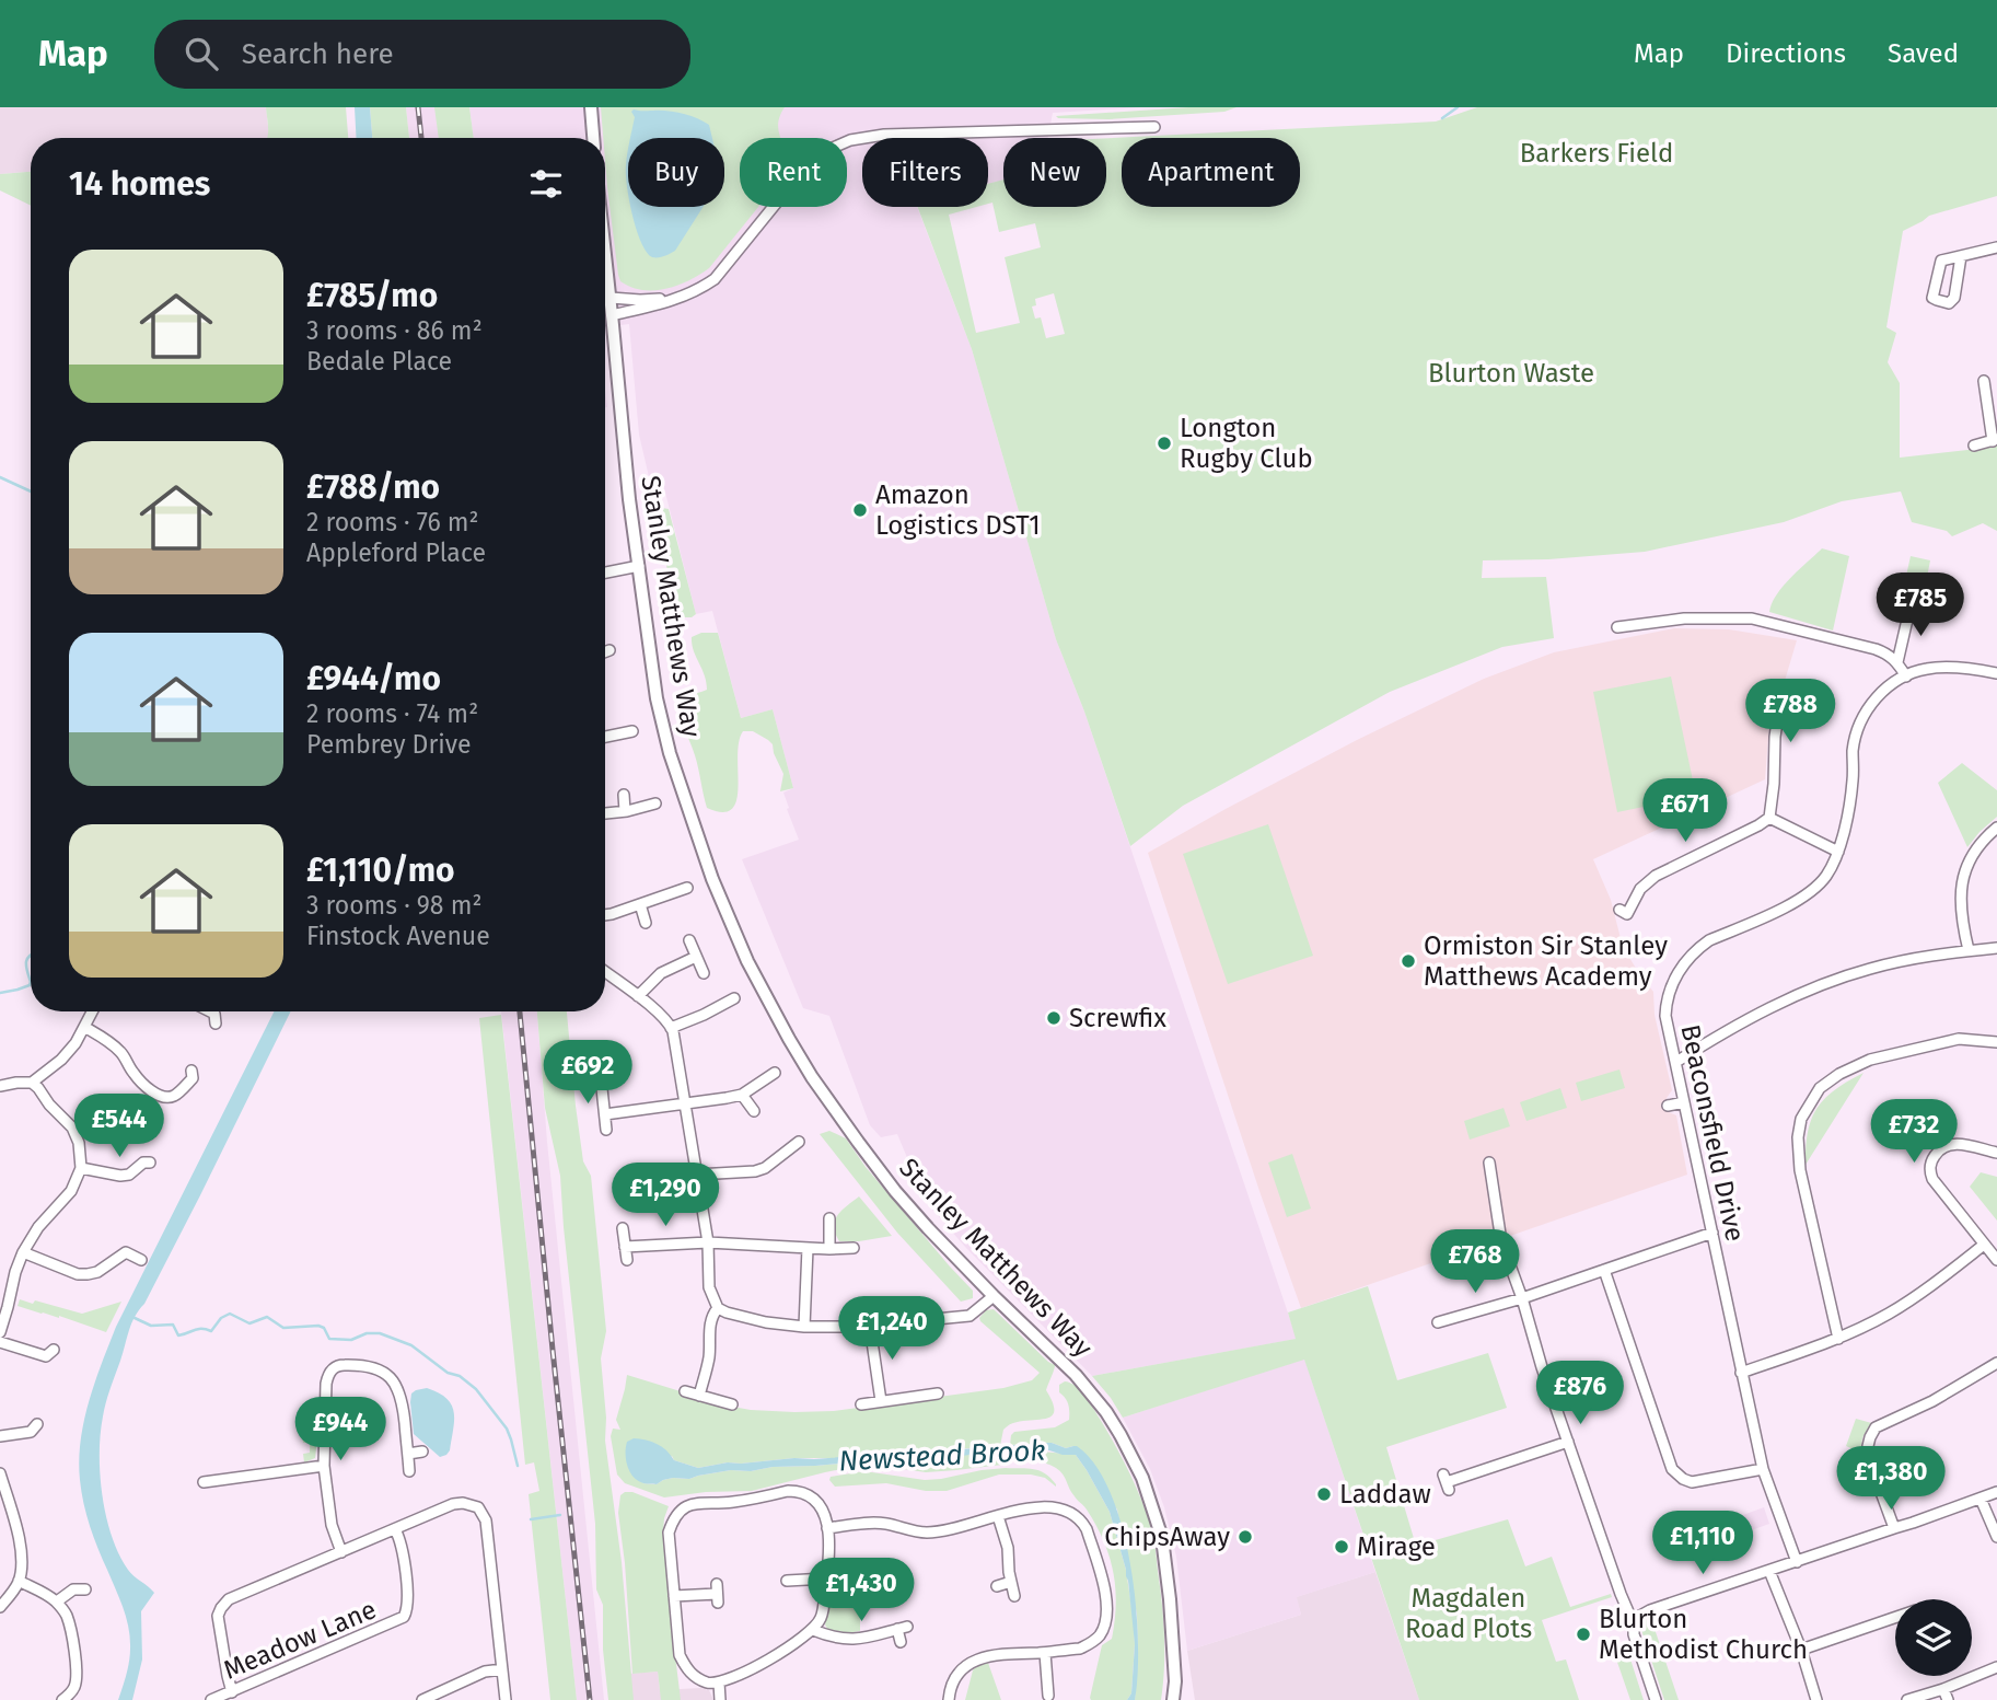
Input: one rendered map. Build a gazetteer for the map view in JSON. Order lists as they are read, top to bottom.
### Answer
{
  "streets": {
    "main road": ["Stanley Matthews Way"],
    "street": ["Beaconsfield Drive", "Meadow Lane"]
  },
  "water": ["Newstead Brook"],
  "parks": ["Barkers Field", "Blurton Waste", "Magdalen Road Plots"],
  "places": [
    "Longton Rugby Club",
    "Amazon Logistics DST1",
    "Ormiston Sir Stanley Matthews Academy",
    "Screwfix",
    "Laddaw",
    "ChipsAway",
    "Mirage",
    "Blurton Methodist Church"
  ],
  "page": {
    "header": "Map",
    "search": "Search here",
    "nav": ["Map", "Directions", "Saved"],
    "chip": [
      "Buy",
      "Rent",
      "Filters",
      "New",
      "Apartment"
    ],
    "heading": "14 homes",
    "list": [
      {
        "name": "£785/mo",
        "note": "3 rooms · 86 m² · Bedale Place"
      },
      {
        "name": "£788/mo",
        "note": "2 rooms · 76 m² · Appleford Place"
      },
      {
        "name": "£944/mo",
        "note": "2 rooms · 74 m² · Pembrey Drive"
      },
      {
        "name": "£1,110/mo",
        "note": "3 rooms · 98 m² · Finstock Avenue"
      }
    ],
    "price": [
      "£785",
      "£788",
      "£671",
      "£692",
      "£544",
      "£732",
      "£1,290",
      "£768",
      "£1,240",
      "£876",
      "£944",
      "£1,380",
      "£1,110",
      "£1,430"
    ]
  }
}
